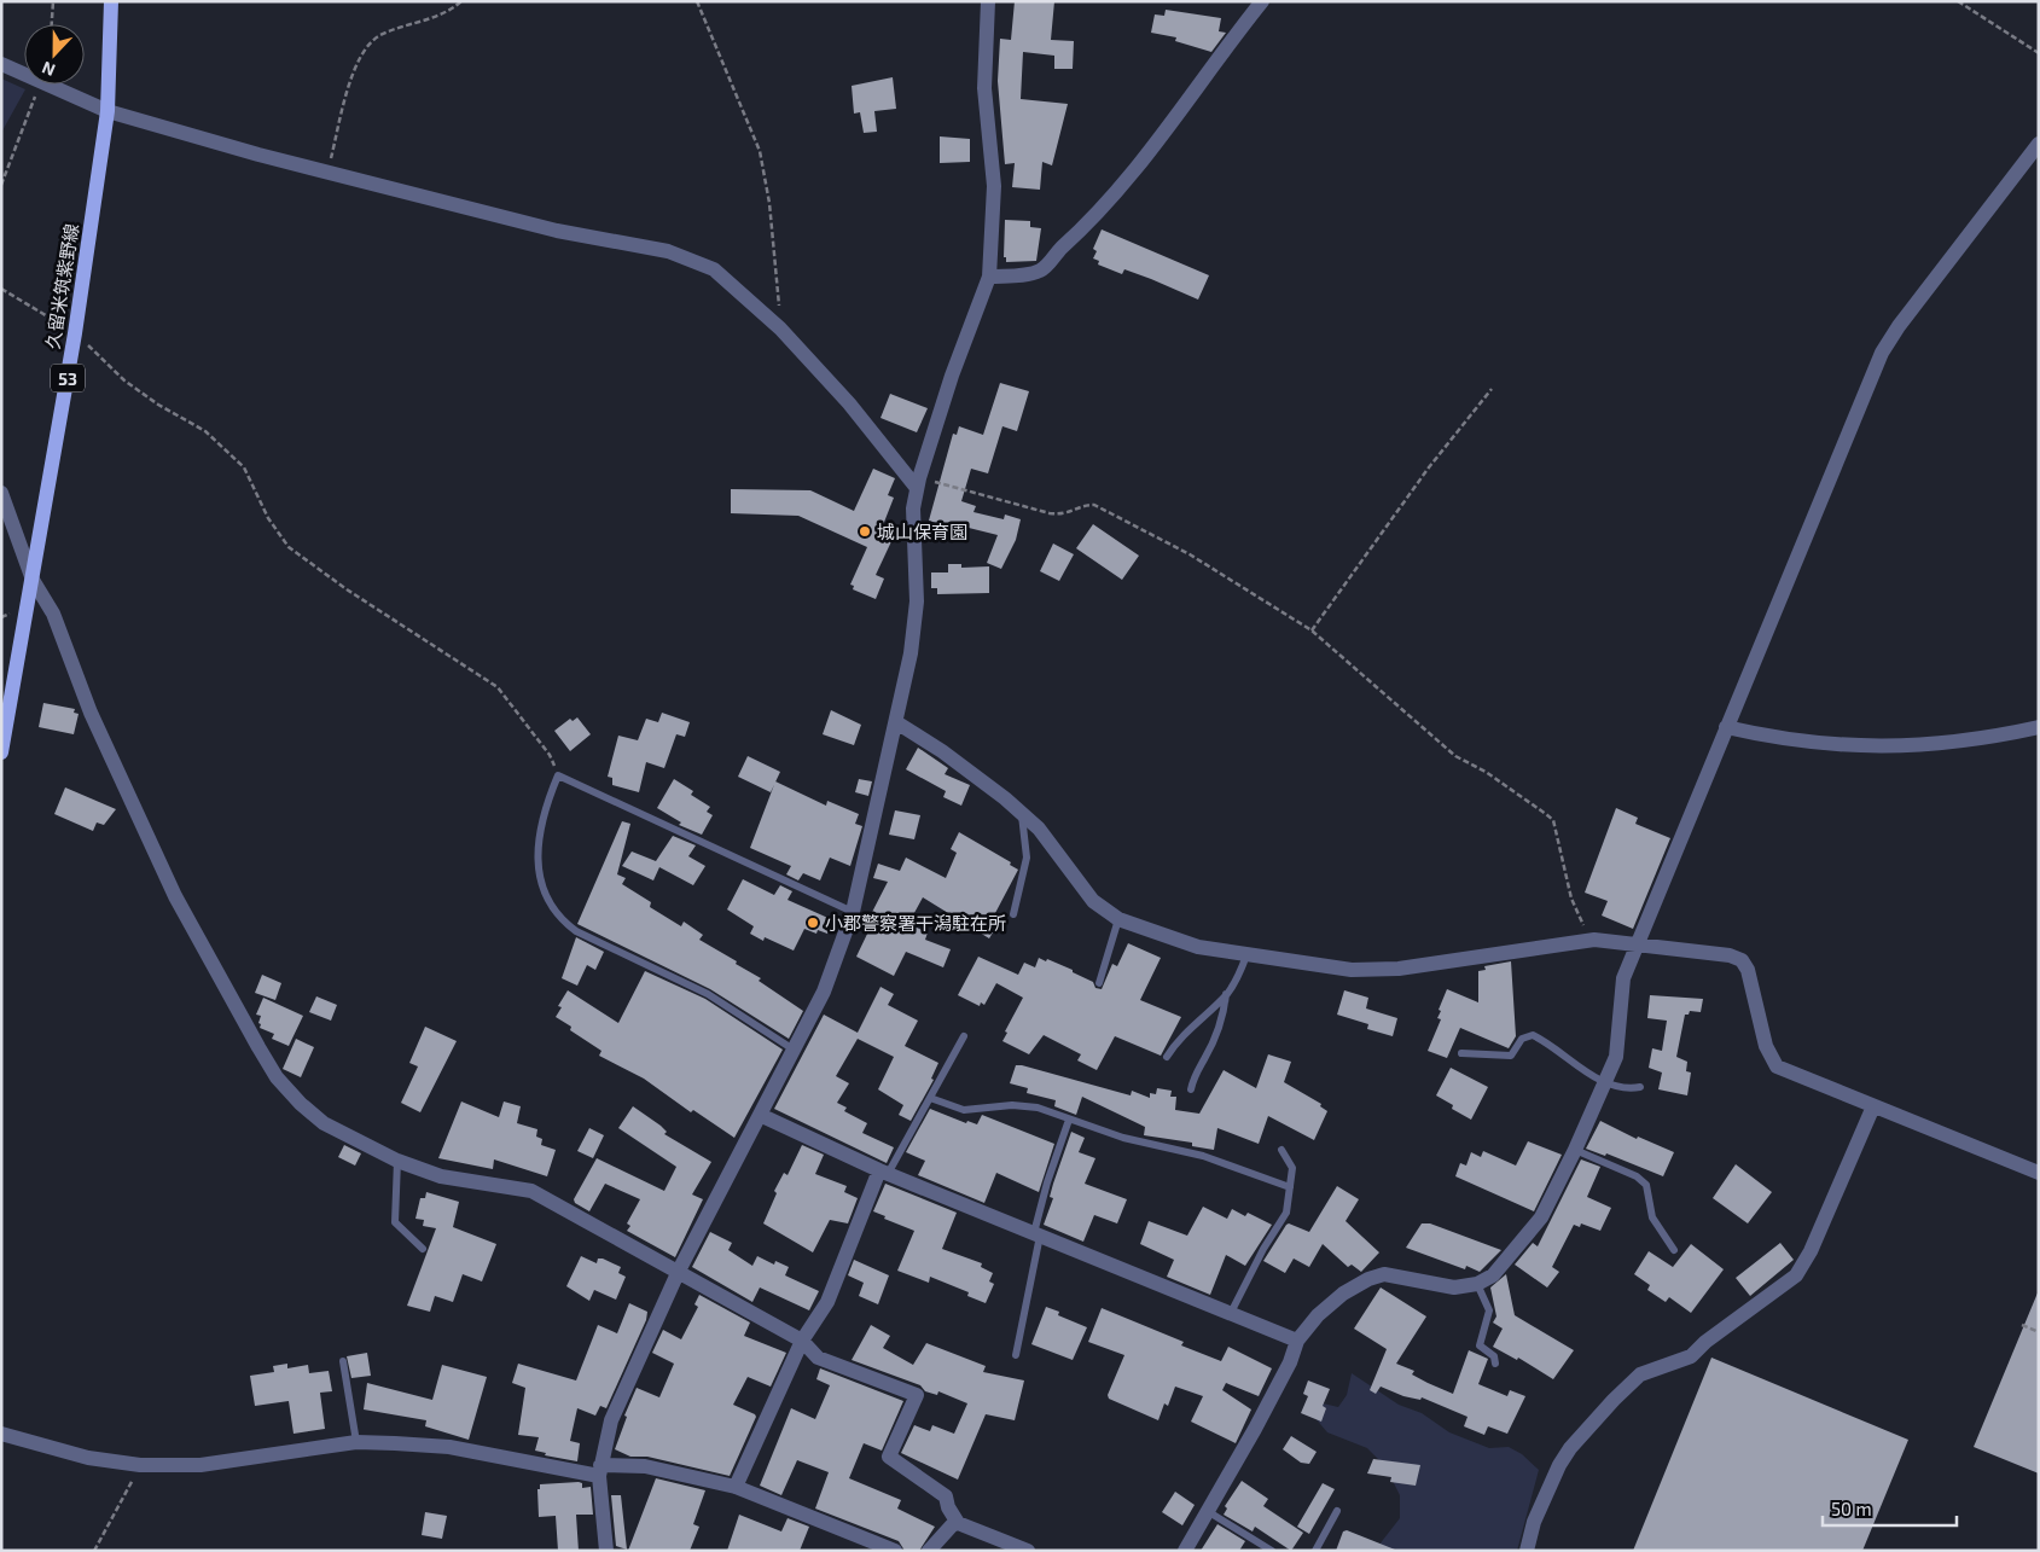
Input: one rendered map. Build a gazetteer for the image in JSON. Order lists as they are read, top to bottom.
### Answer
{
  "streets": {
    "main road": ["久留米筑紫野線", "53"]
  },
  "places": ["城山保育園", "小郡警察署干潟駐在所"],
  "scale_bar": "50 m",
  "north": "bottom"
}
